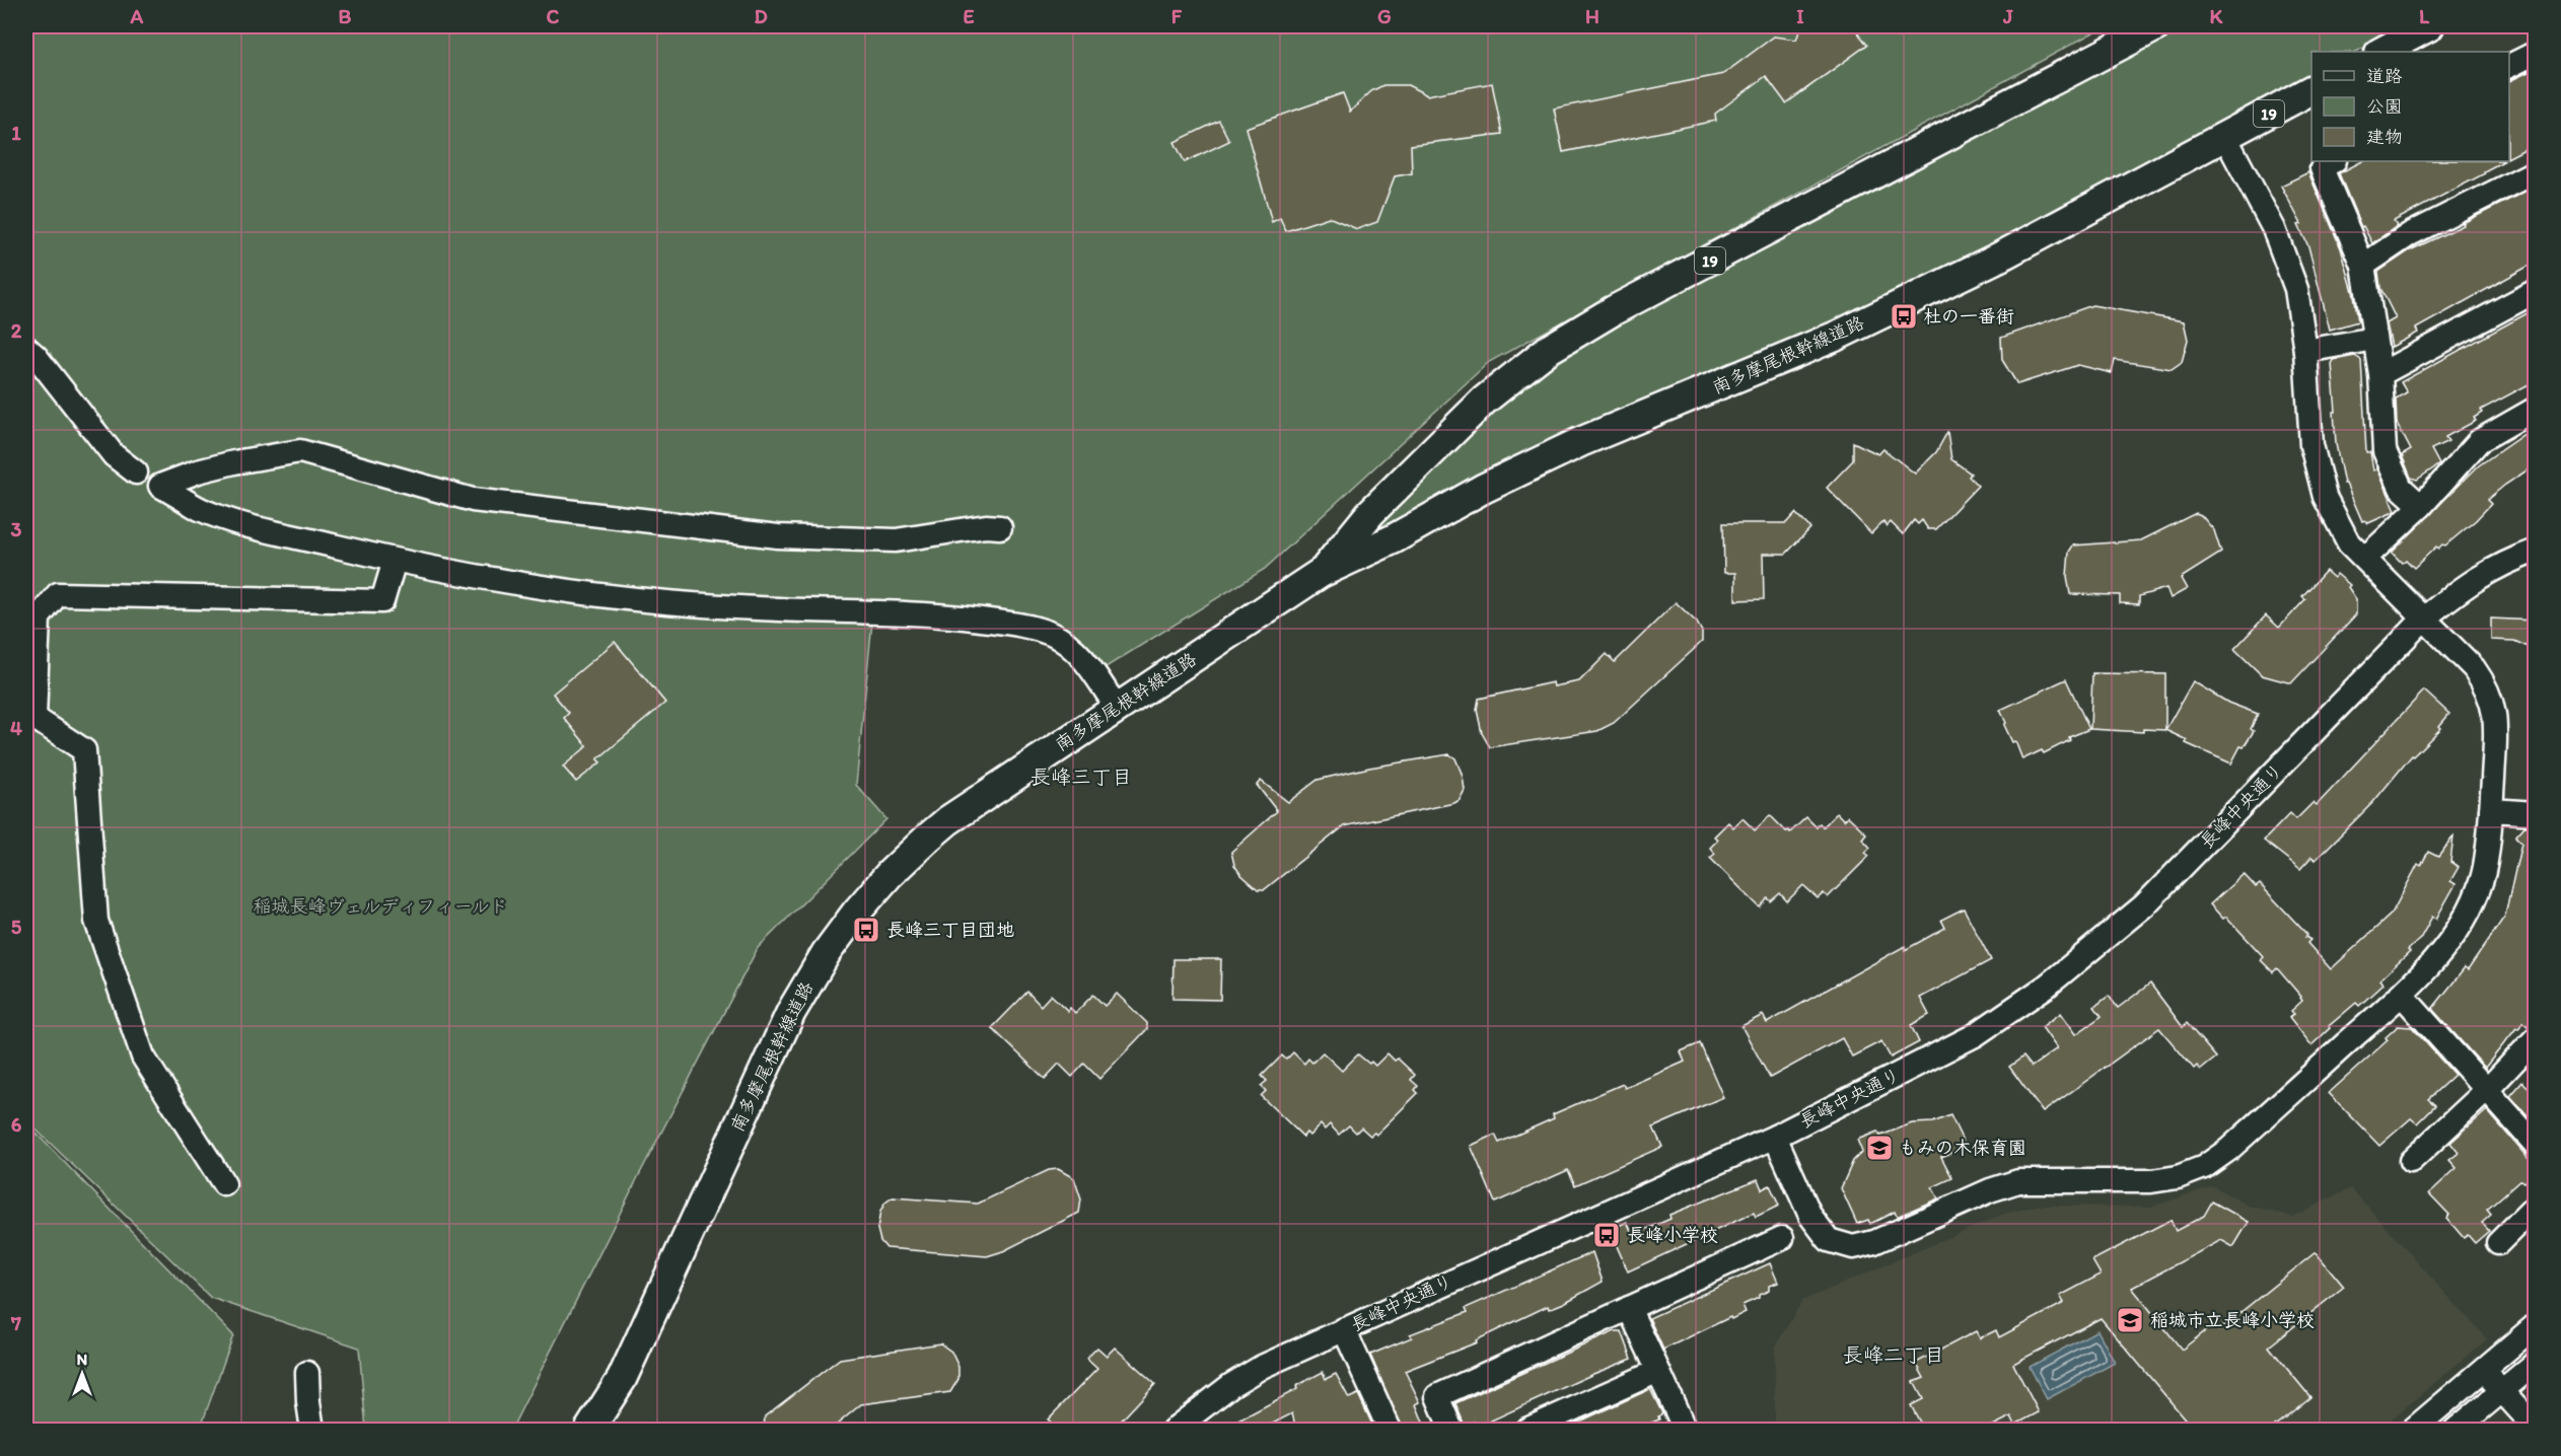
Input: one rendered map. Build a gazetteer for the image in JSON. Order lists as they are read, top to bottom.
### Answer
{
  "streets": {
    "main road": ["19", "南多摩尾根幹線道路"],
    "street": ["長峰中央通り"]
  },
  "districts": ["長峰三丁目", "長峰二丁目"],
  "parks": ["稲城長峰ヴェルディフィールド"],
  "places": {
    "bus stop": ["杜の一番街", "長峰三丁目団地", "長峰小学校"],
    "school or university": ["もみの木保育園", "稲城市立長峰小学校"]
  },
  "legend": ["道路", "公園", "建物"],
  "north": "top",
  "grid": {
    "columns": [
      "A",
      "B",
      "C",
      "D",
      "E",
      "F",
      "G",
      "H",
      "I",
      "J",
      "K",
      "L"
    ],
    "rows": [
      "1",
      "2",
      "3",
      "4",
      "5",
      "6",
      "7"
    ]
  }
}
